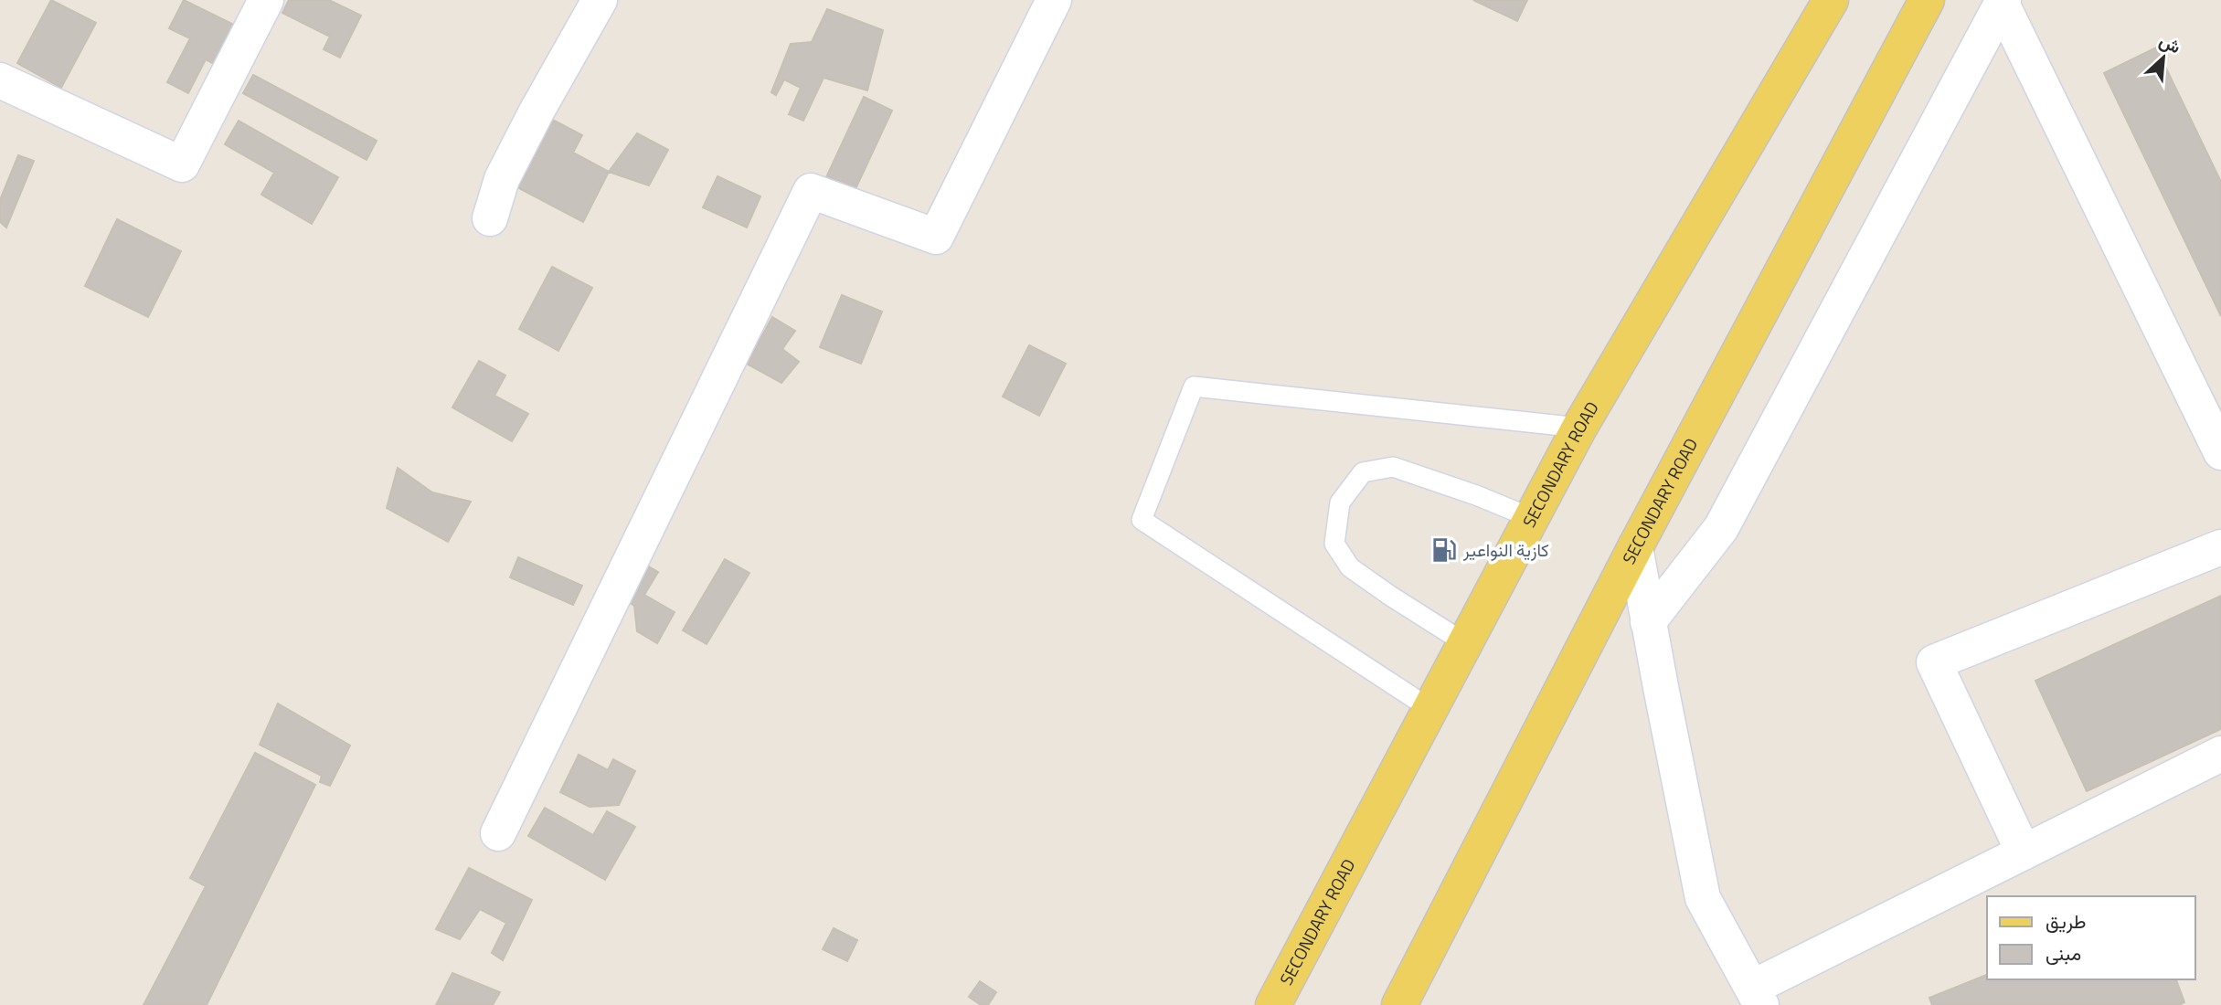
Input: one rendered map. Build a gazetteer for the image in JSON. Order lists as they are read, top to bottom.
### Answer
{
  "streets": {
    "main road": ["SECONDARY ROAD"]
  },
  "places": {
    "fuel station": ["كازية النواعير"]
  },
  "legend": ["طريق", "مبنى"],
  "north": "top right"
}
